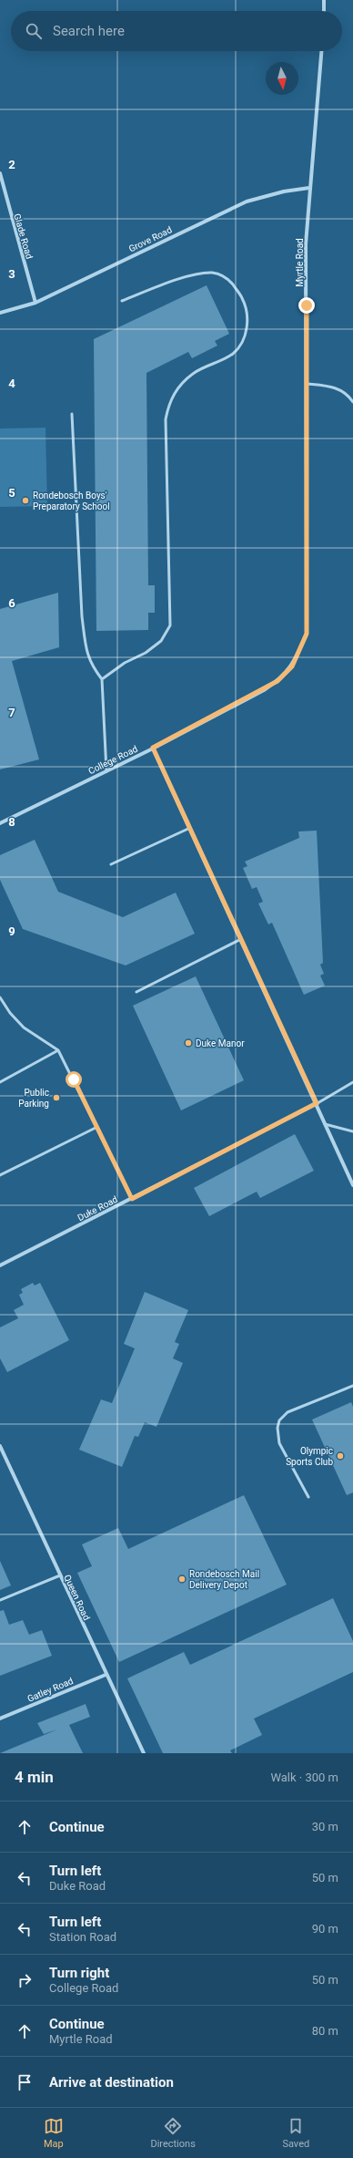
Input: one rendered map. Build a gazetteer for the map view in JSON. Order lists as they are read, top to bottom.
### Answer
{
  "streets": {
    "street": [
      "Glade Road",
      "Grove Road",
      "Myrtle Road",
      "College Road",
      "Duke Road",
      "Queen Road",
      "Gatley Road"
    ]
  },
  "crossings": [
    ["Glade Road", "Grove Road"],
    ["Grove Road", "Myrtle Road"],
    ["Myrtle Road", "College Road"],
    ["Queen Road", "Gatley Road"]
  ],
  "places": [
    "Rondebosch Boys' Preparatory School",
    "Duke Manor",
    "Public Parking",
    "Olympic Sports Club",
    "Rondebosch Mail Delivery Depot"
  ],
  "north": "bottom",
  "page": {
    "search": "Search here",
    "heading": ["4 min", "Walk · 300 m"],
    "list": [
      ["Continue", "30 m"],
      ["Turn left", "Duke Road", "50 m"],
      ["Turn left", "Station Road", "90 m"],
      ["Turn right", "College Road", "50 m"],
      ["Continue", "Myrtle Road", "80 m"],
      "Arrive at destination"
    ],
    "nav": ["Map", "Directions", "Saved"]
  },
  "grid": {
    "rows": [
      "2",
      "3",
      "4",
      "5",
      "6",
      "7",
      "8",
      "9"
    ]
  }
}
